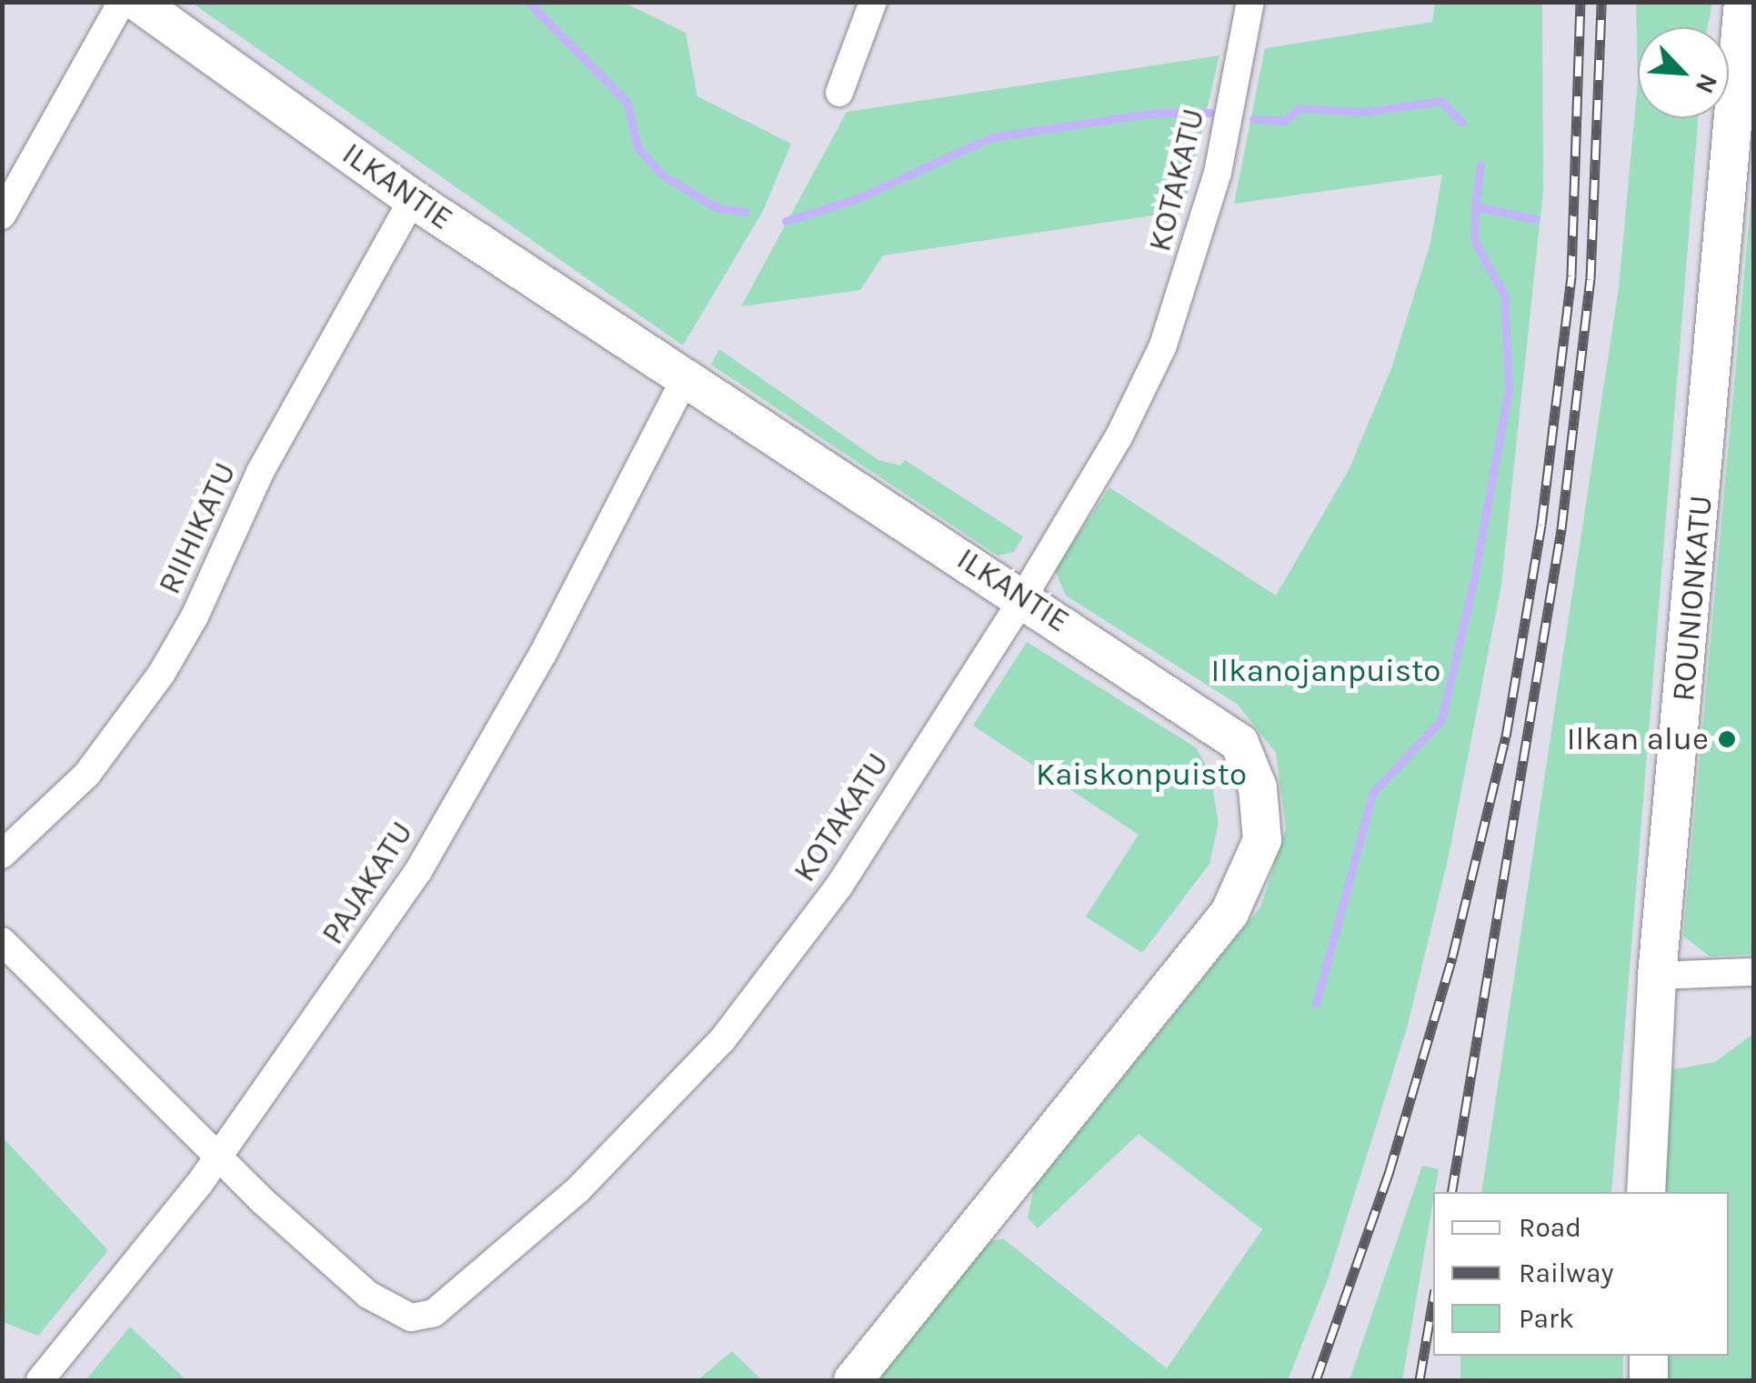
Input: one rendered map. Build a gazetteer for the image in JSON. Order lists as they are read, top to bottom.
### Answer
{
  "streets": {
    "main road": ["ILKANTIE", "ROUNIONKATU"],
    "street": ["KOTAKATU", "RIIHIKATU", "PAJAKATU"]
  },
  "crossings": [
    ["KOTAKATU", "ILKANTIE"],
    ["KOTAKATU", "PAJAKATU"],
    ["ILKANTIE", "RIIHIKATU"],
    ["ILKANTIE", "PAJAKATU"]
  ],
  "parks": ["Ilkanojanpuisto", "Kaiskonpuisto"],
  "places": ["Ilkan alue"],
  "legend": ["Road", "Railway", "Park"],
  "north": "bottom right"
}
